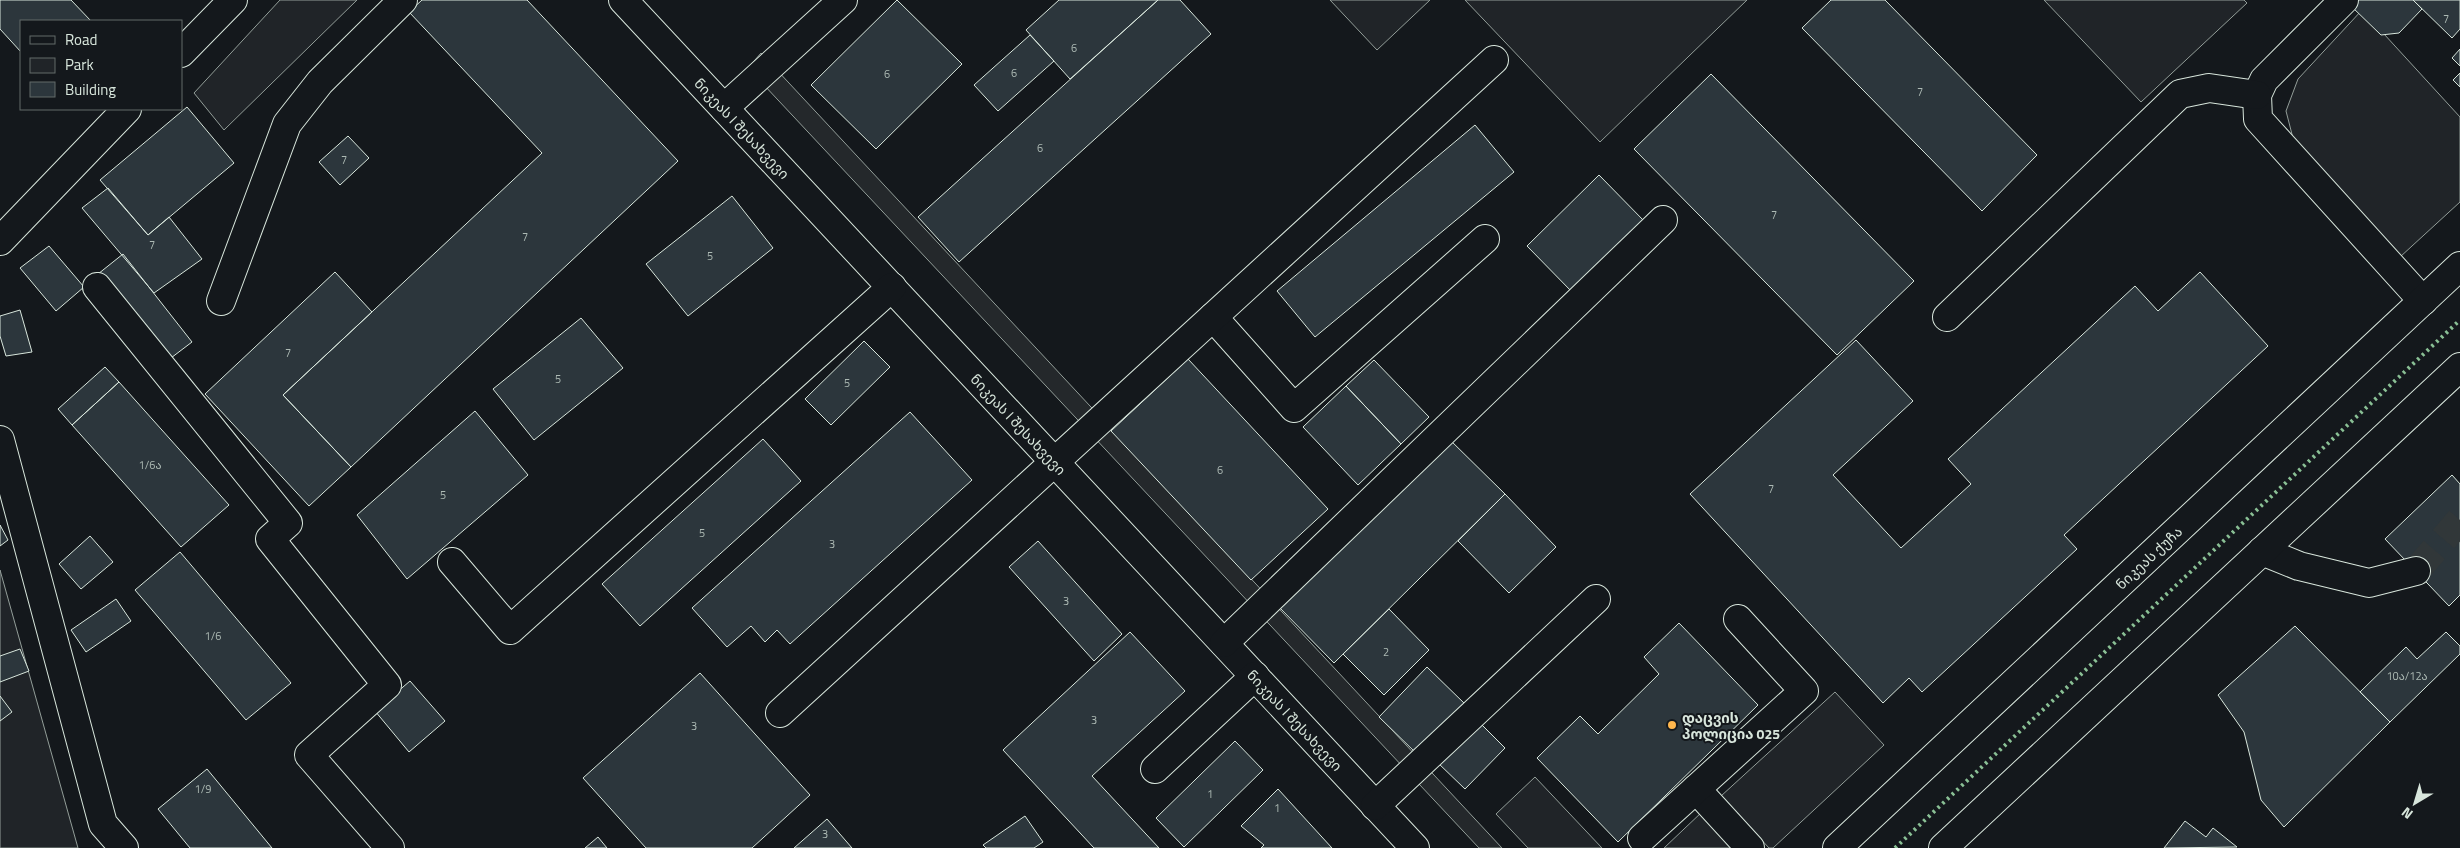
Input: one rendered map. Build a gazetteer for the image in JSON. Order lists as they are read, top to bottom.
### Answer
{
  "streets": {
    "street": ["ნიკეას I შესახვევი", "ნიკეას ქუჩა"]
  },
  "places": ["დაცვის პოლიცია 025"],
  "house_numbers": [
    "7",
    "6",
    "6",
    "6",
    "7",
    "6",
    "7",
    "7",
    "7",
    "7",
    "5",
    "7",
    "5",
    "5",
    "1/6ა",
    "6",
    "7",
    "5",
    "5",
    "3",
    "3",
    "1/6",
    "2",
    "10ა/12ა",
    "3",
    "3",
    "1/9",
    "1",
    "1",
    "3"
  ],
  "legend": ["Road", "Park", "Building"],
  "north": "bottom left"
}
